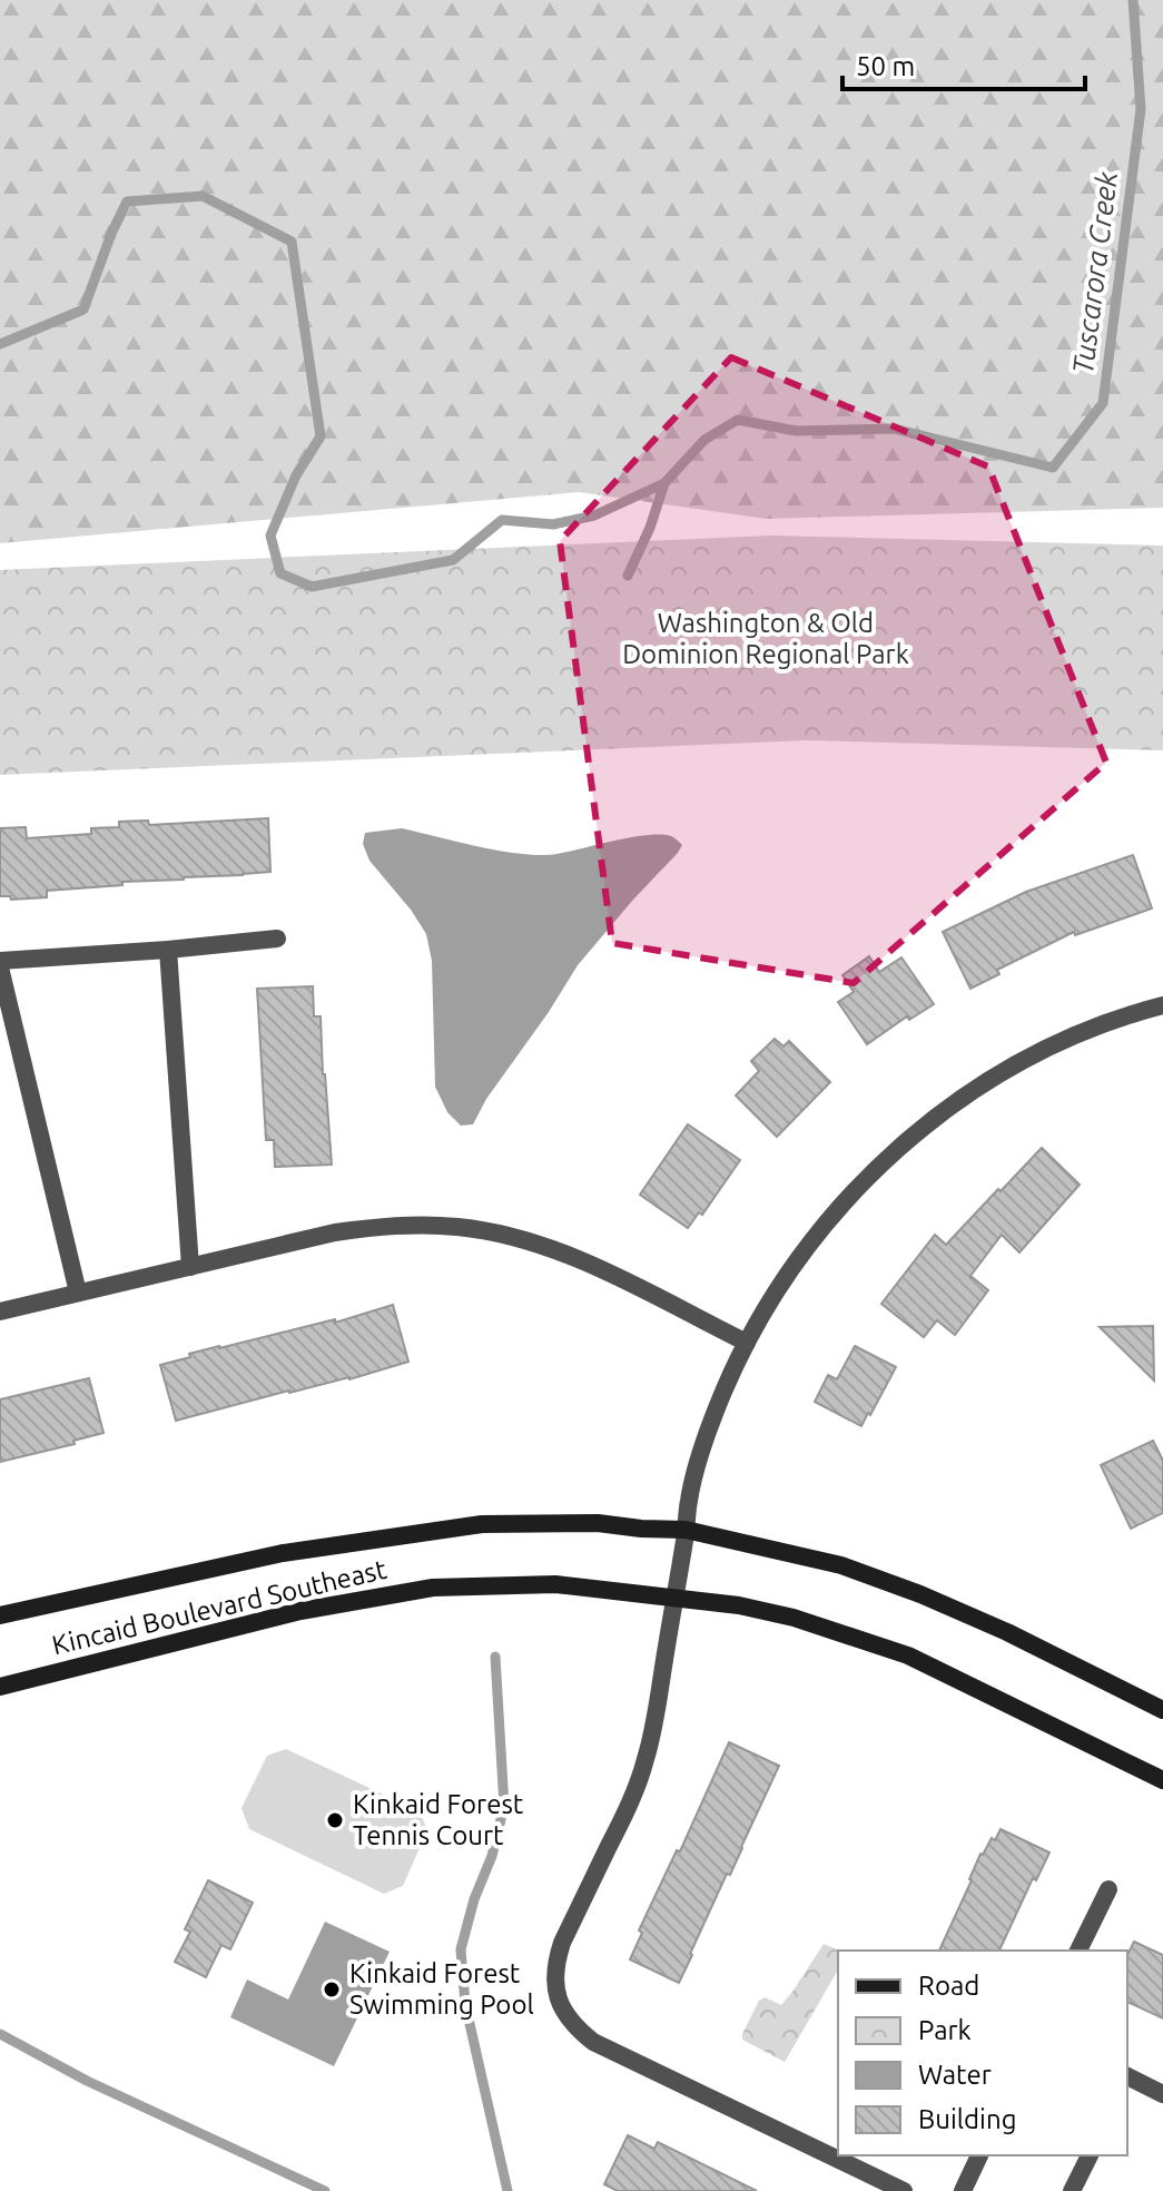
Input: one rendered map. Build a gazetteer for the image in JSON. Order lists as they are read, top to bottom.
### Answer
{
  "streets": {
    "street": ["Kincaid Boulevard Southeast"]
  },
  "water": ["Tuscarora Creek"],
  "parks": ["Washington & Old Dominion Regional Park"],
  "places": ["Kinkaid Forest Tennis Court", "Kinkaid Forest Swimming Pool"],
  "legend": [
    "Road",
    "Park",
    "Water",
    "Building"
  ],
  "scale_bar": "50 m"
}
